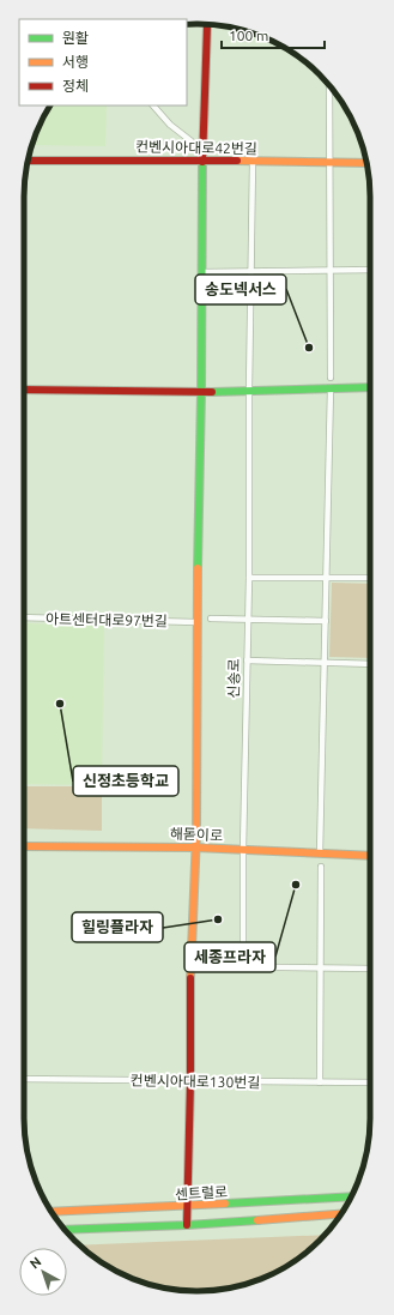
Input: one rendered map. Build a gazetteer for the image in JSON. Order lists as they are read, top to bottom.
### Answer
{
  "streets": {
    "street": [
      "컨벤시아대로42번길",
      "아트센터대로97번길",
      "신송로",
      "해돋이로",
      "컨벤시아대로130번길",
      "센트럴로"
    ]
  },
  "crossings": [
    ["컨벤시아대로42번길", "신송로"],
    ["신송로", "해돋이로"]
  ],
  "places": [
    "송도넥서스",
    "신정초등학교",
    "세종프라자",
    "힐링플라자"
  ],
  "legend": ["원활", "서행", "정체"],
  "scale_bar": "100 m",
  "north": "top left"
}
